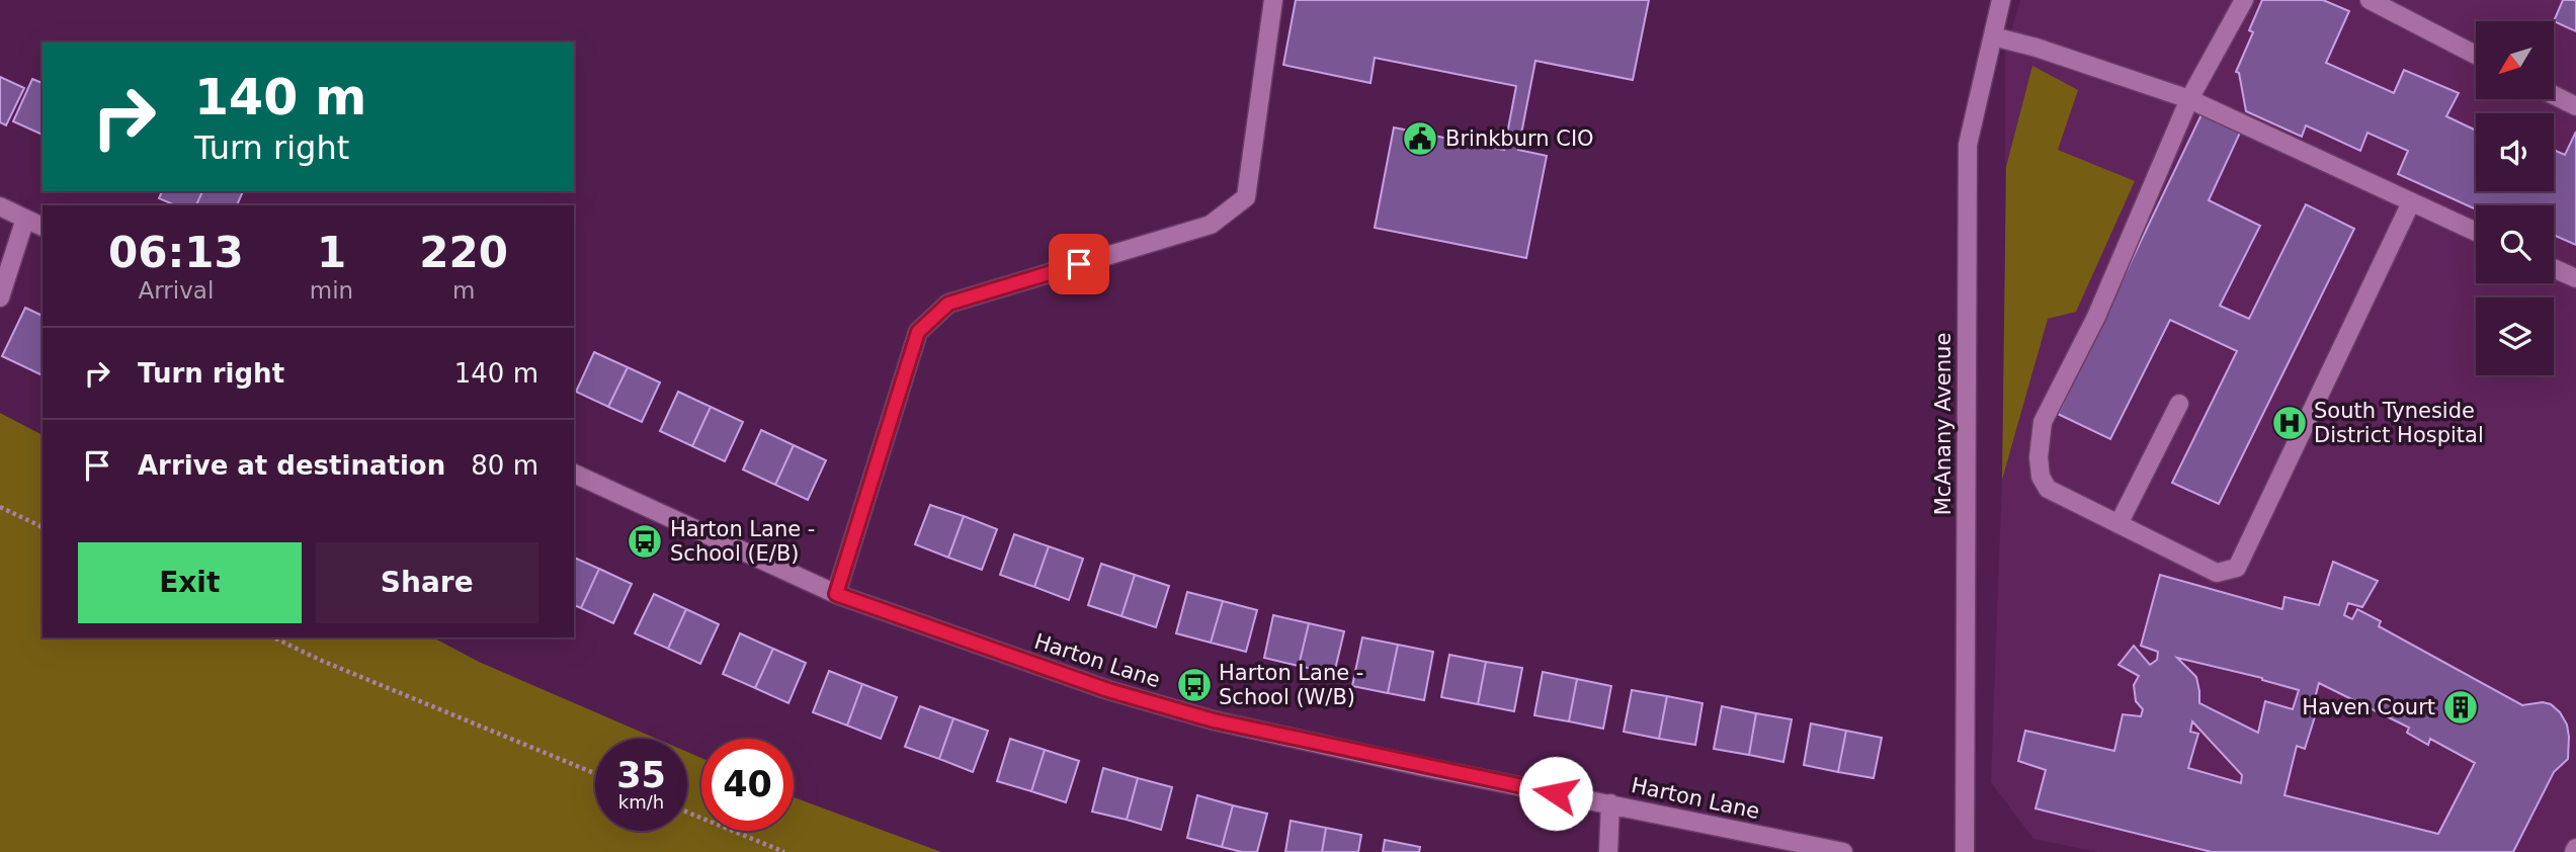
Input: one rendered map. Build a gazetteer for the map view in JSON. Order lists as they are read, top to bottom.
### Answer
{
  "streets": {
    "street": ["McAnany Avenue", "Harton Lane"]
  },
  "places": {
    "public building": ["Brinkburn CIO"],
    "hospital": ["South Tyneside District Hospital"],
    "bus stop": ["Harton Lane - School (E/B)", "Harton Lane - School (W/B)"],
    "building": ["Haven Court"]
  },
  "north": "bottom left",
  "page": {
    "turn": ["140 m", "Turn right"],
    "eta": [
      "06:13",
      "Arrival",
      "1",
      "min",
      "220",
      "m"
    ],
    "list": [
      {
        "name": "Turn right",
        "value": "140 m"
      },
      {
        "name": "Arrive at destination",
        "value": "80 m"
      }
    ],
    "buttons": ["Exit", "Share"],
    "speed": "35 km/h",
    "limit": "40"
  }
}
